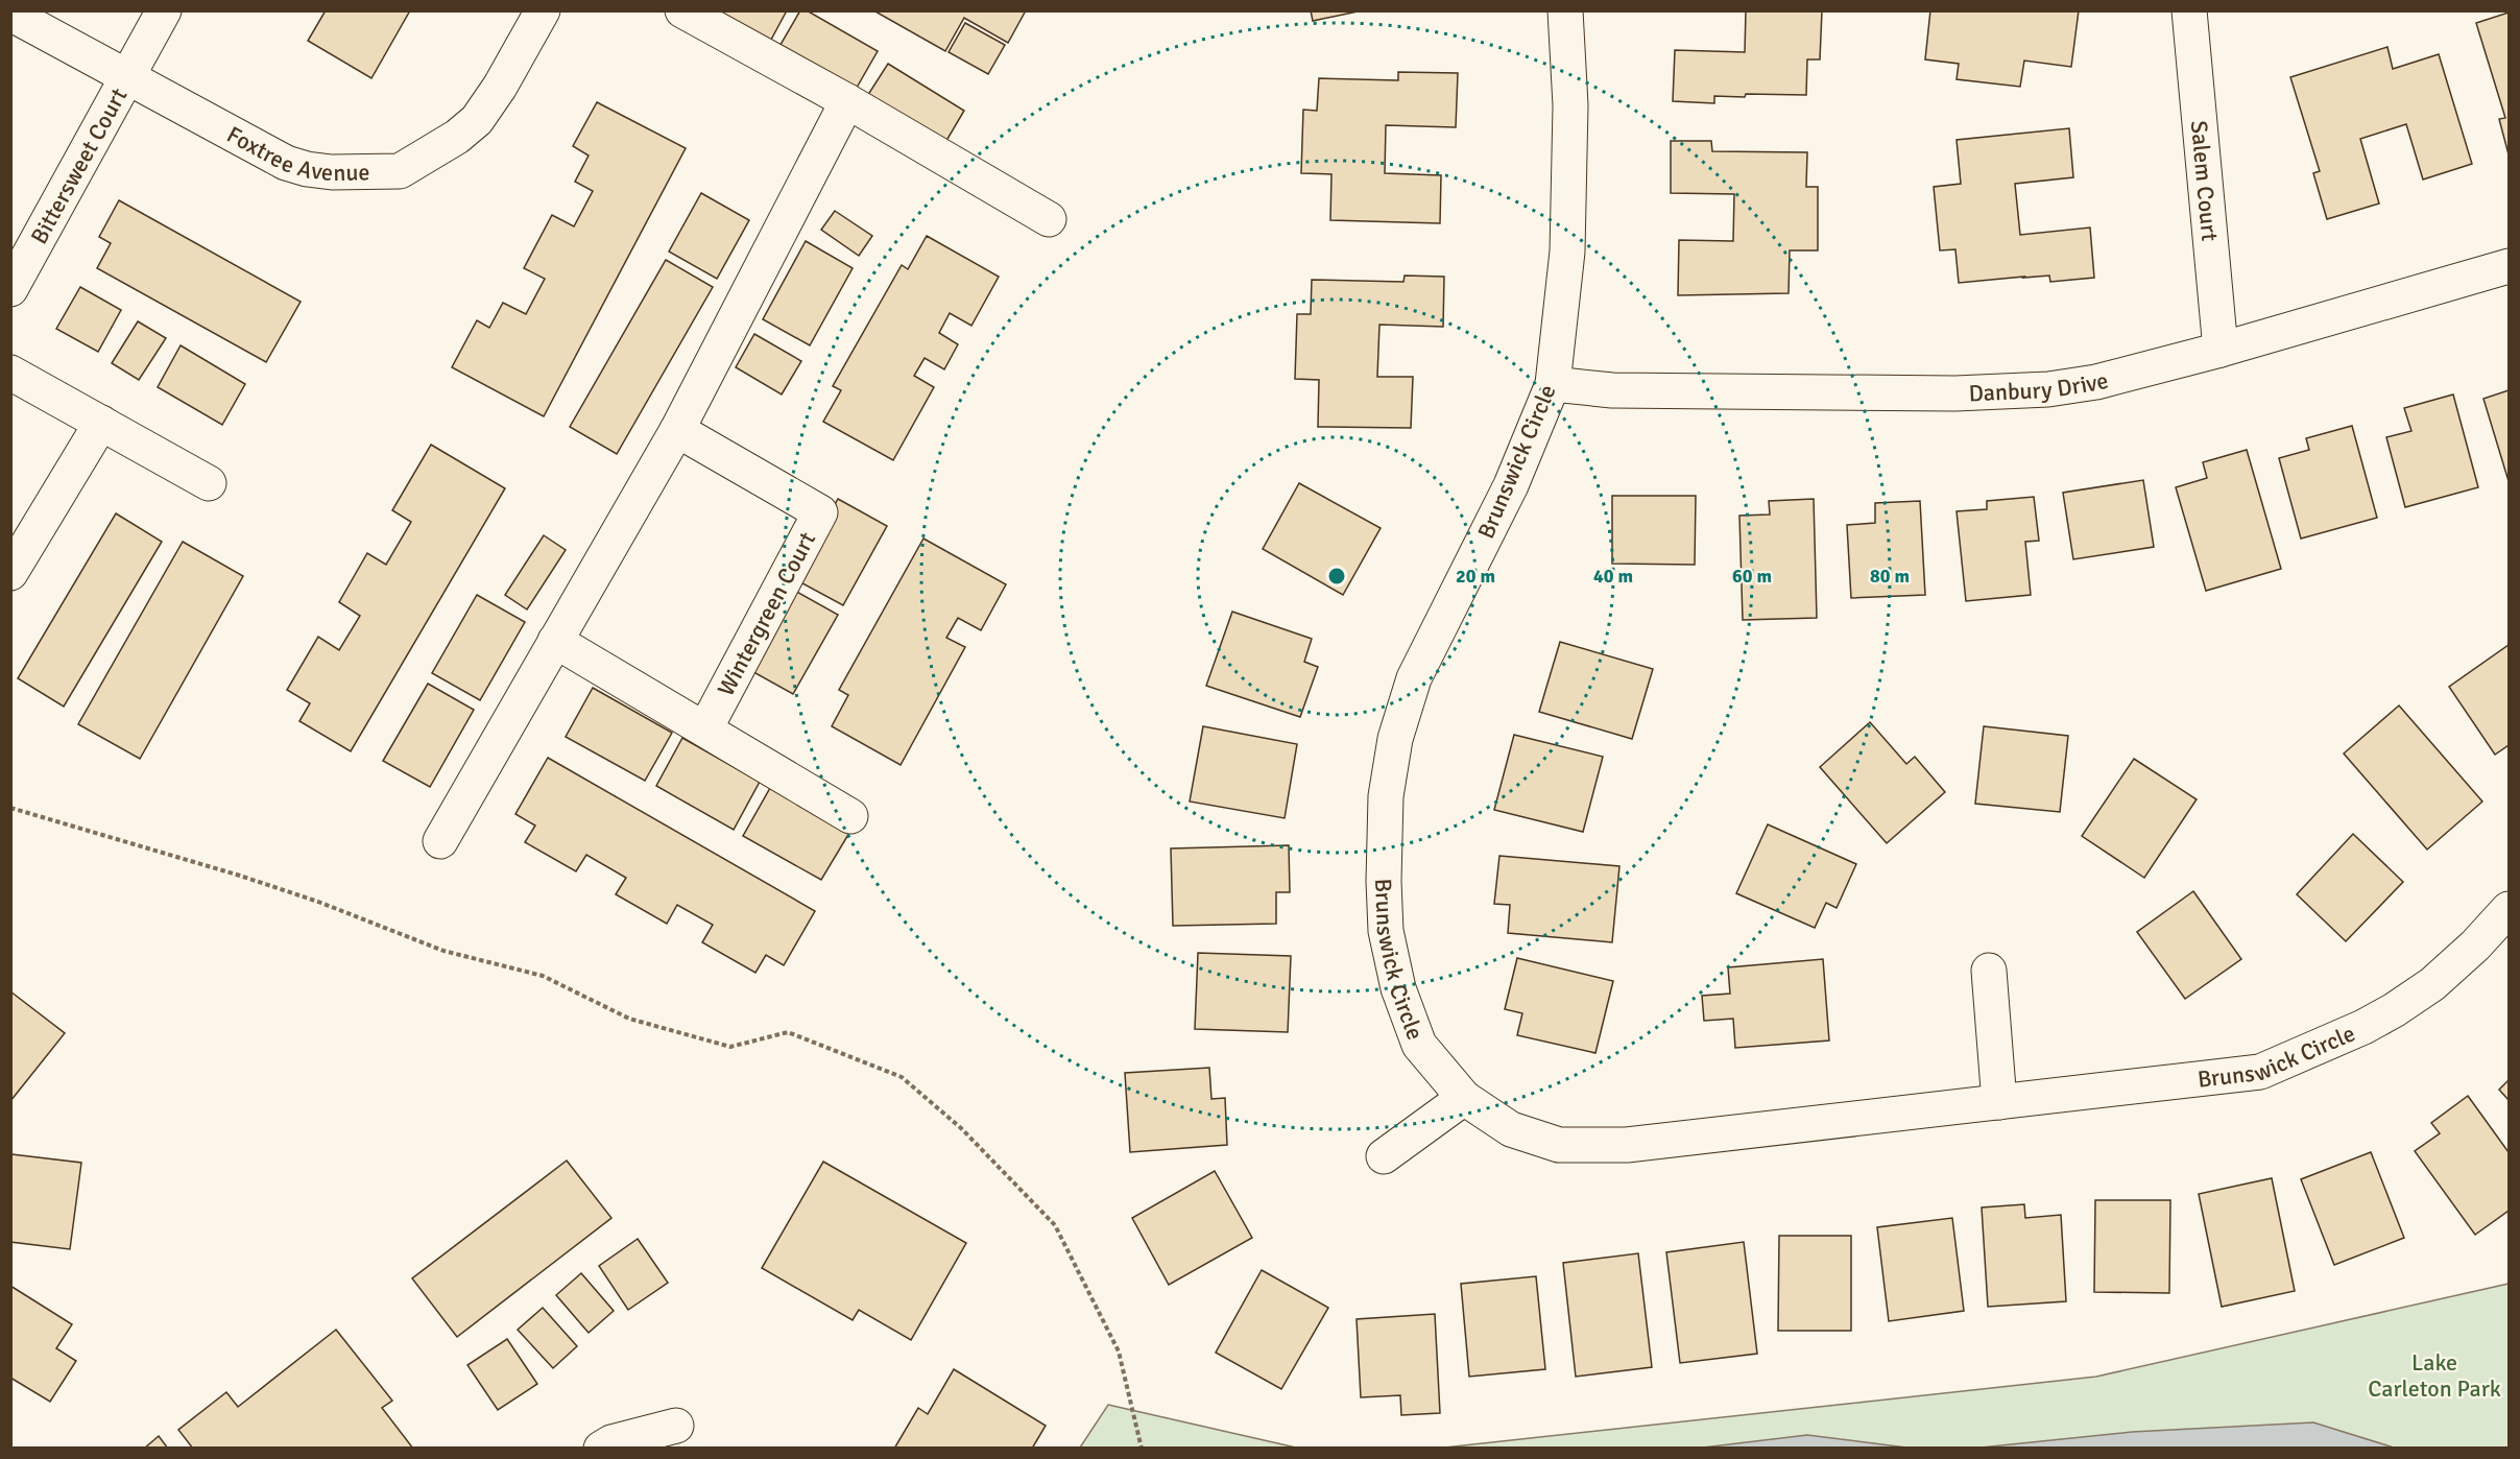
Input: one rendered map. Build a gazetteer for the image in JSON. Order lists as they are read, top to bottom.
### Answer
{
  "streets": {
    "street": [
      "Foxtree Avenue",
      "Bittersweet Court",
      "Salem Court",
      "Danbury Drive",
      "Brunswick Circle",
      "Wintergreen Court"
    ]
  },
  "crossings": [
    ["Foxtree Avenue", "Bittersweet Court"],
    ["Salem Court", "Danbury Drive"],
    ["Danbury Drive", "Brunswick Circle"]
  ],
  "parks": ["Lake Carleton Park"],
  "rings": [
    "20 m",
    "40 m",
    "60 m",
    "80 m"
  ]
}
